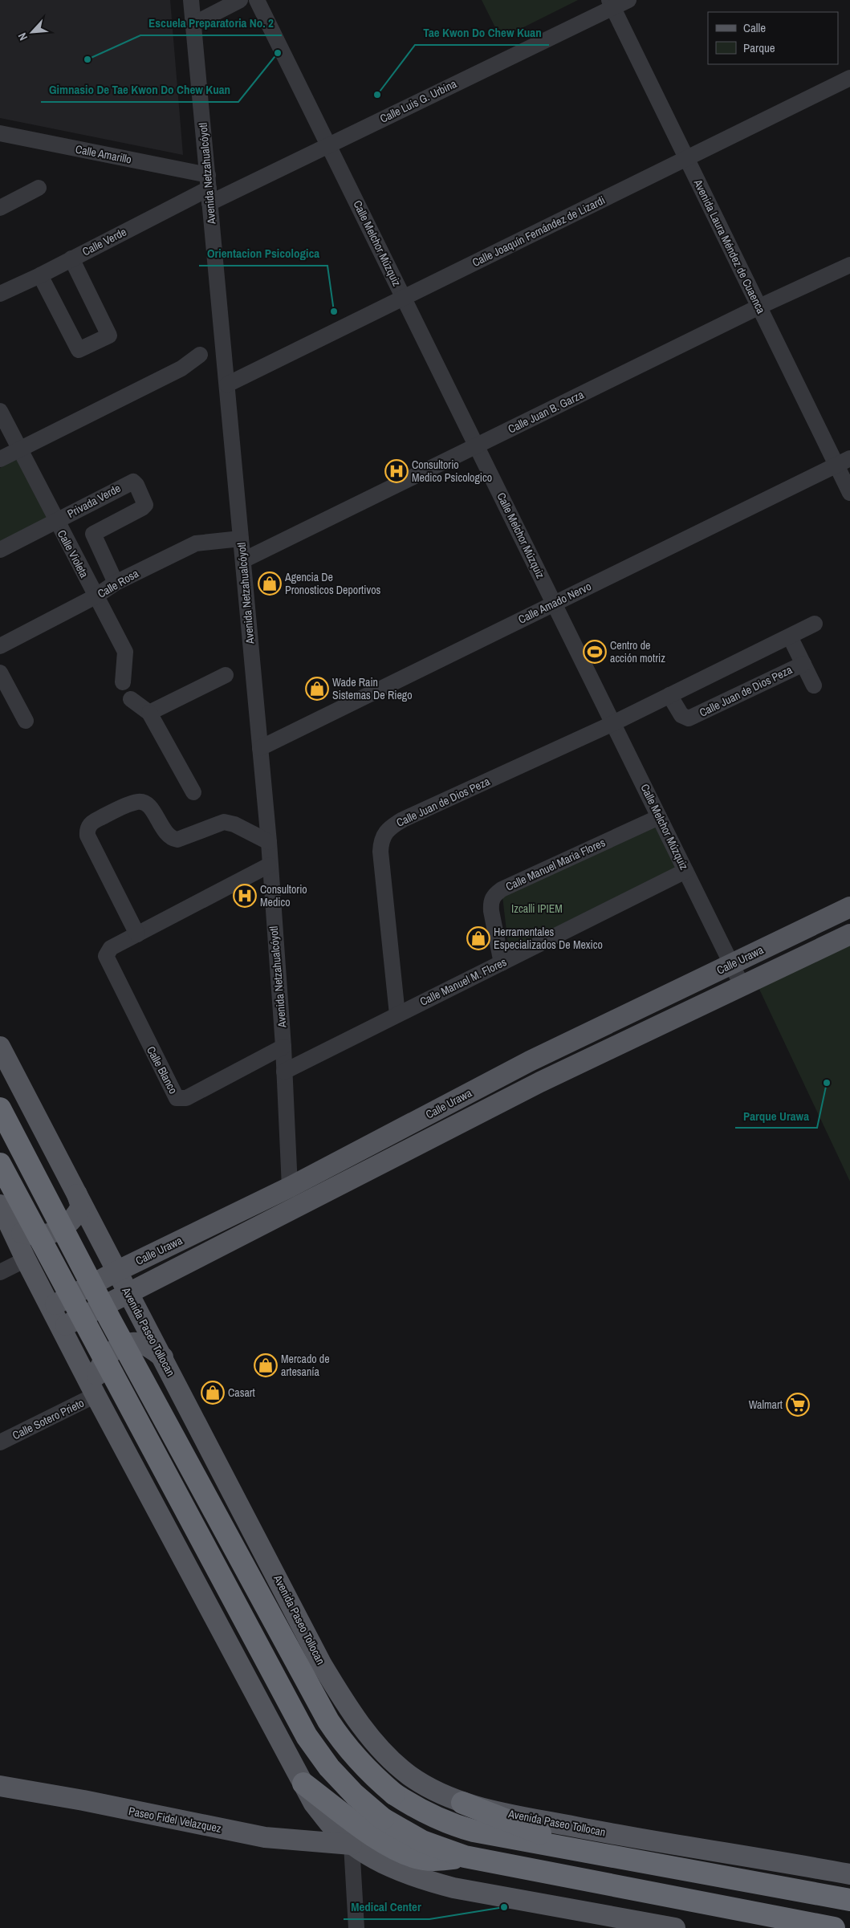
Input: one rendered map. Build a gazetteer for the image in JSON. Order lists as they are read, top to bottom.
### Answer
{
  "streets": {
    "highway": ["Avenida Paseo Tollocan"],
    "main road": ["Calle Urawa", "Paseo Fidel Velazquez"],
    "street": [
      "Calle Luis G. Urbina",
      "Calle Amarillo",
      "Avenida Netzahualcóyotl",
      "Calle Joaquín Fernández de Lizardi",
      "Calle Verde",
      "Calle Melchor Múzquiz",
      "Avenida Laura Méndez de Cuaenca",
      "Calle Juan B. Garza",
      "Privada Verde",
      "Calle Violeta",
      "Calle Rosa",
      "Calle Amado Nervo",
      "Calle Juan de Dios Peza",
      "Calle Manuel María Flores",
      "Calle Manuel M. Flores",
      "Calle Blanco",
      "Calle Sotero Prieto"
    ]
  },
  "crossings": [
    ["Calle Luis G. Urbina", "Calle Amarillo"],
    ["Calle Luis G. Urbina", "Avenida Netzahualcóyotl"],
    ["Calle Luis G. Urbina", "Calle Verde"],
    ["Calle Luis G. Urbina", "Calle Melchor Múzquiz"],
    ["Calle Luis G. Urbina", "Avenida Laura Méndez de Cuaenca"],
    ["Calle Amarillo", "Avenida Netzahualcóyotl"],
    ["Calle Amarillo", "Calle Verde"],
    ["Avenida Netzahualcóyotl", "Calle Joaquín Fernández de Lizardi"],
    ["Avenida Netzahualcóyotl", "Calle Verde"],
    ["Avenida Netzahualcóyotl", "Calle Juan B. Garza"],
    ["Avenida Netzahualcóyotl", "Calle Rosa"],
    ["Avenida Netzahualcóyotl", "Calle Amado Nervo"],
    ["Avenida Netzahualcóyotl", "Calle Urawa"],
    ["Avenida Netzahualcóyotl", "Calle Manuel M. Flores"],
    ["Avenida Netzahualcóyotl", "Calle Blanco"],
    ["Calle Joaquín Fernández de Lizardi", "Calle Melchor Múzquiz"],
    ["Calle Joaquín Fernández de Lizardi", "Avenida Laura Méndez de Cuaenca"],
    ["Calle Melchor Múzquiz", "Calle Juan B. Garza"],
    ["Calle Melchor Múzquiz", "Calle Amado Nervo"],
    ["Calle Melchor Múzquiz", "Calle Juan de Dios Peza"],
    ["Calle Melchor Múzquiz", "Calle Manuel María Flores"],
    ["Calle Melchor Múzquiz", "Calle Urawa"],
    ["Calle Melchor Múzquiz", "Calle Manuel M. Flores"],
    ["Avenida Laura Méndez de Cuaenca", "Calle Juan B. Garza"],
    ["Avenida Laura Méndez de Cuaenca", "Calle Amado Nervo"],
    ["Privada Verde", "Calle Violeta"],
    ["Privada Verde", "Calle Rosa"],
    ["Calle Violeta", "Calle Rosa"],
    ["Calle Juan de Dios Peza", "Calle Manuel M. Flores"],
    ["Calle Manuel María Flores", "Calle Manuel M. Flores"],
    ["Calle Urawa", "Avenida Paseo Tollocan"]
  ],
  "parks": ["Izcalli IPIEM"],
  "places": {
    "other": [
      "Gimnasio De Tae Kwon Do Chew Kuan",
      "Escuela Preparatoria No. 2",
      "Tae Kwon Do Chew Kuan",
      "Orientacion Psicologica",
      "Parque Urawa",
      "Medical Center"
    ],
    "hospital": ["Consultorio Medico Psicologico", "Consultorio Medico"],
    "shop": [
      "Agencia De Pronosticos Deportivos",
      "Wade Rain Sistemas De Riego",
      "Herramentales Especializados De Mexico",
      "Mercado de artesanía",
      "Casart"
    ],
    "sports": ["Centro de acción motriz"],
    "supermarket": ["Walmart"]
  },
  "legend": ["Calle", "Parque"],
  "north": "bottom left"
}
